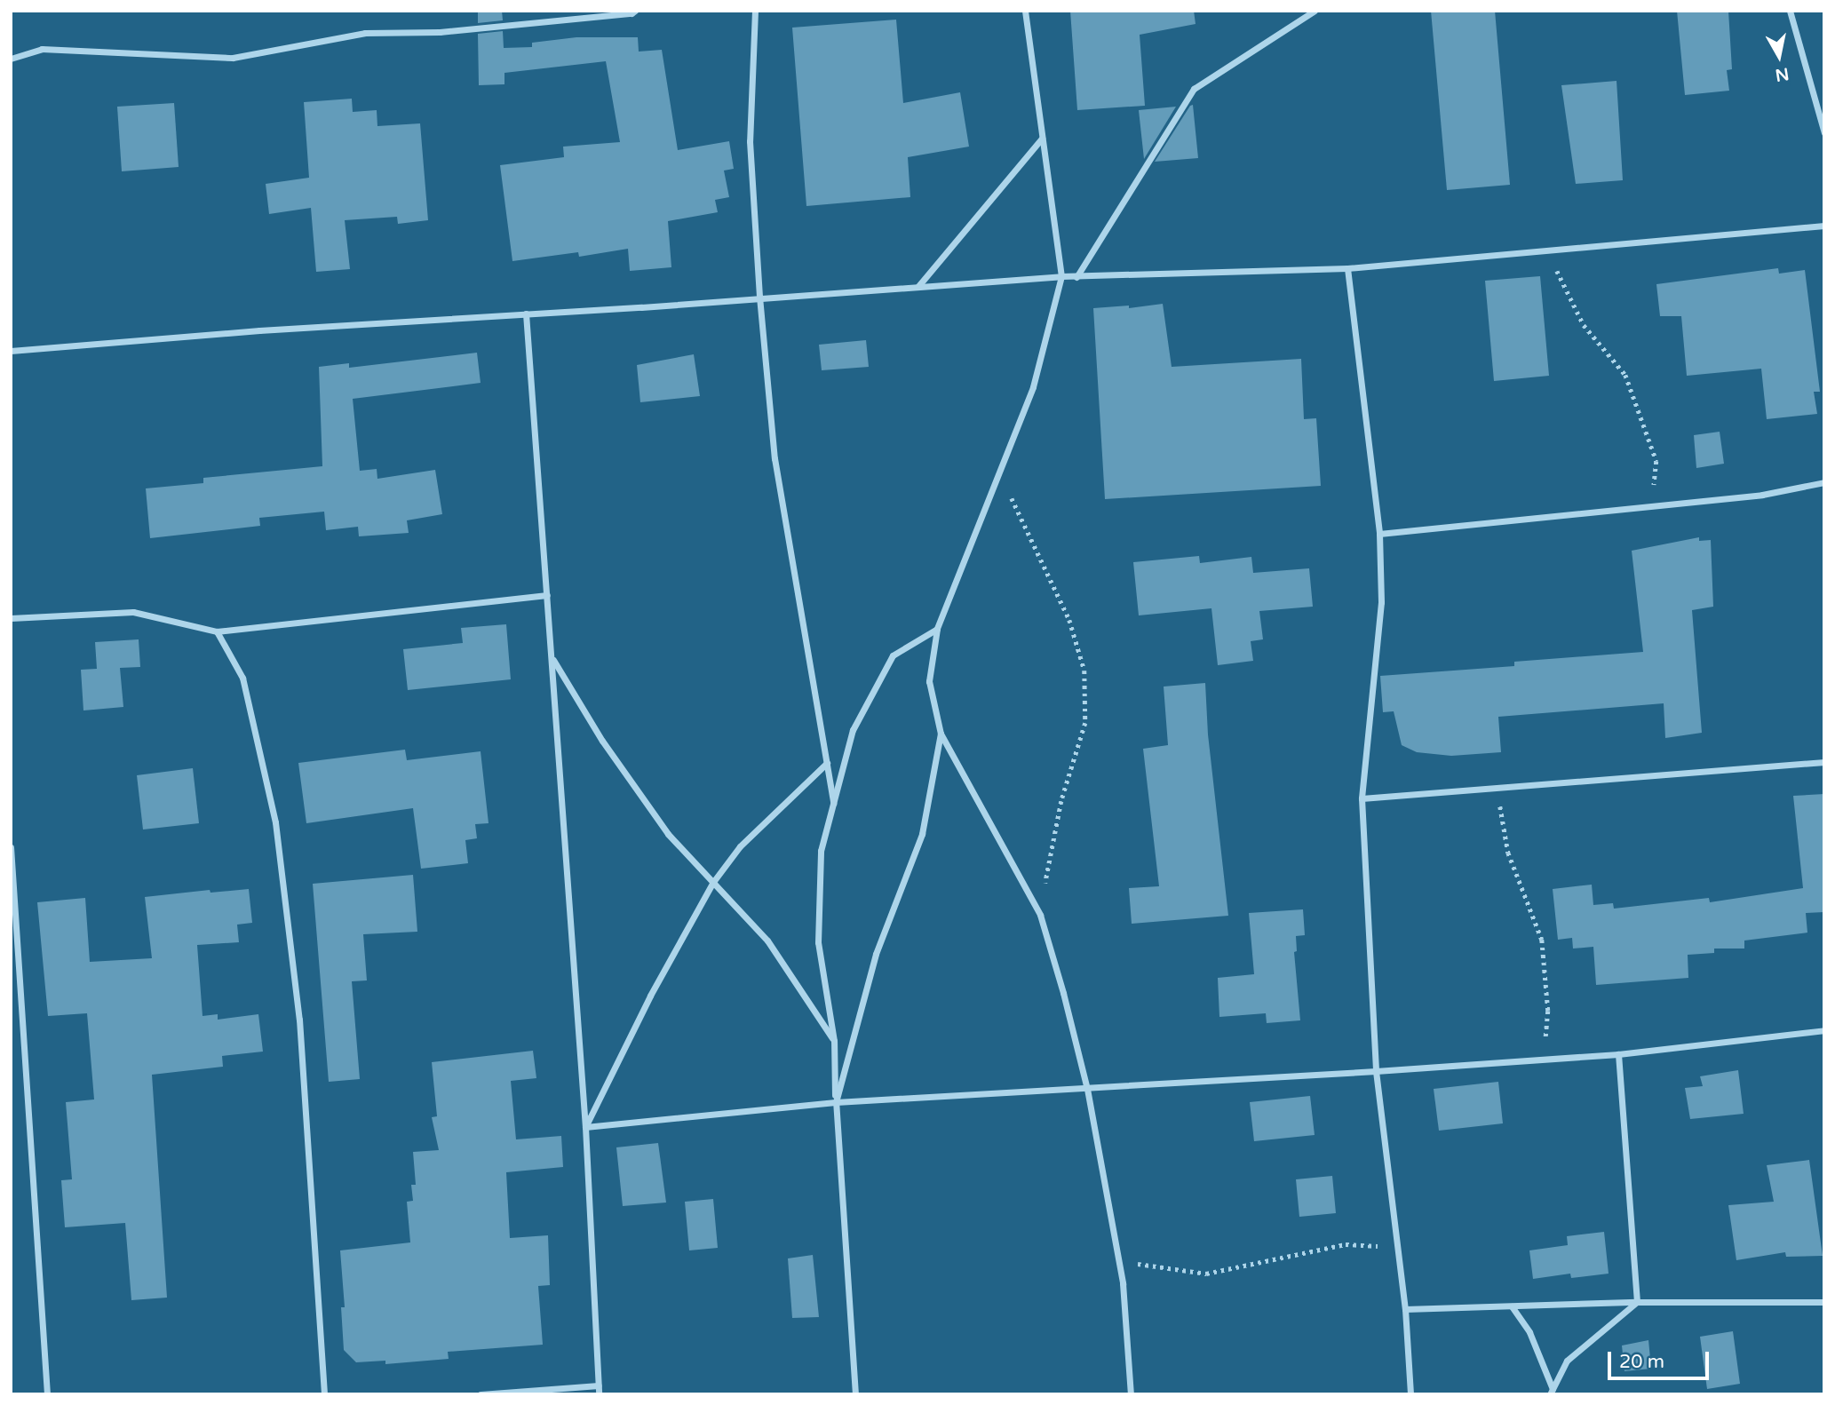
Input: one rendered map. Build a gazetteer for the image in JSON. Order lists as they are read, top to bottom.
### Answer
{
  "scale_bar": "20 m",
  "north": "bottom"
}
